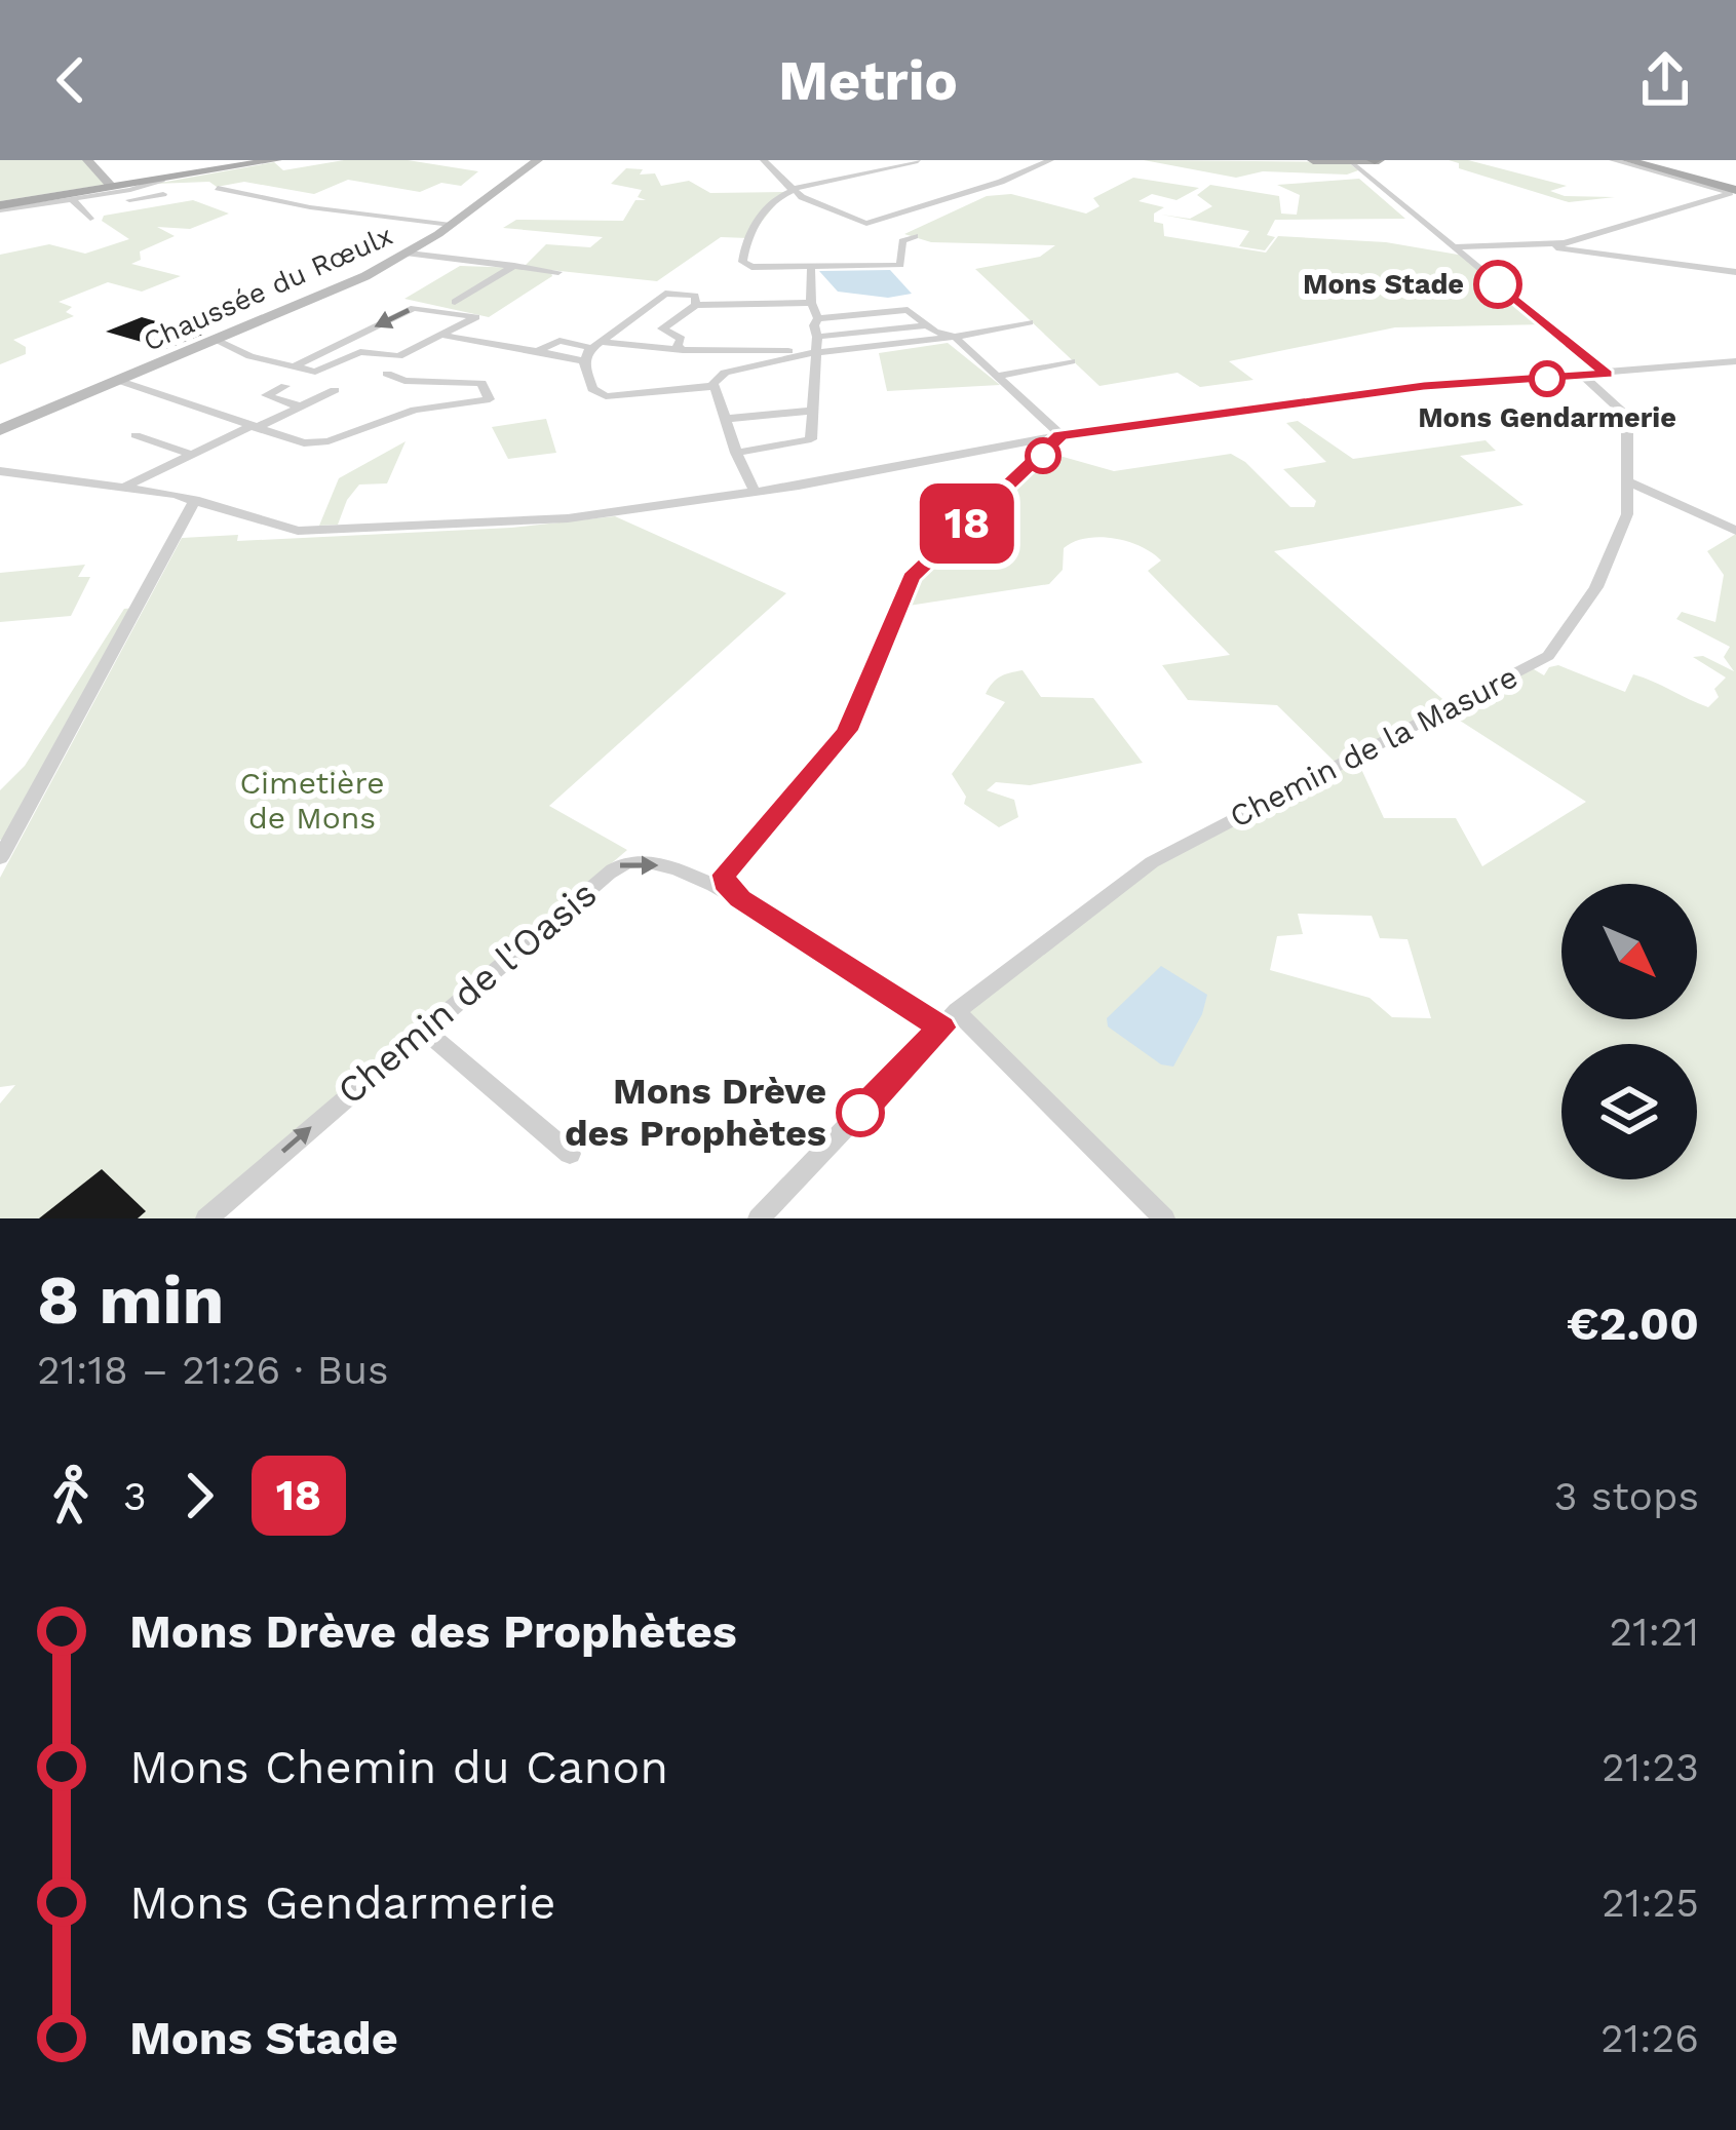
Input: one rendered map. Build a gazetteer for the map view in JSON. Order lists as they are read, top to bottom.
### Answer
{
  "streets": {
    "main road": ["Chaussée du Rœulx"],
    "street": ["Chemin de la Masure", "Chemin de l'Oasis"]
  },
  "crossings": [
    ["Chemin de la Masure", "Chemin de l'Oasis"]
  ],
  "one_way": ["Chemin de l'Oasis"],
  "parks": ["Cimetière de Mons"],
  "places": ["Mons Stade", "Mons Gendarmerie", "Mons Drève des Prophètes"],
  "lines": ["bus line 18"],
  "north": "bottom right",
  "page": {
    "header": "Metrio",
    "on_map": "18",
    "heading": ["8 min", "21:18 – 21:26 · Bus", "€2.00"],
    "legs": ["3", "18", "3 stops"],
    "list": [
      {
        "name": "Mons Drève des Prophètes",
        "value": "21:21"
      },
      {
        "name": "Mons Chemin du Canon",
        "value": "21:23"
      },
      {
        "name": "Mons Gendarmerie",
        "value": "21:25"
      },
      {
        "name": "Mons Stade",
        "value": "21:26"
      }
    ]
  }
}
